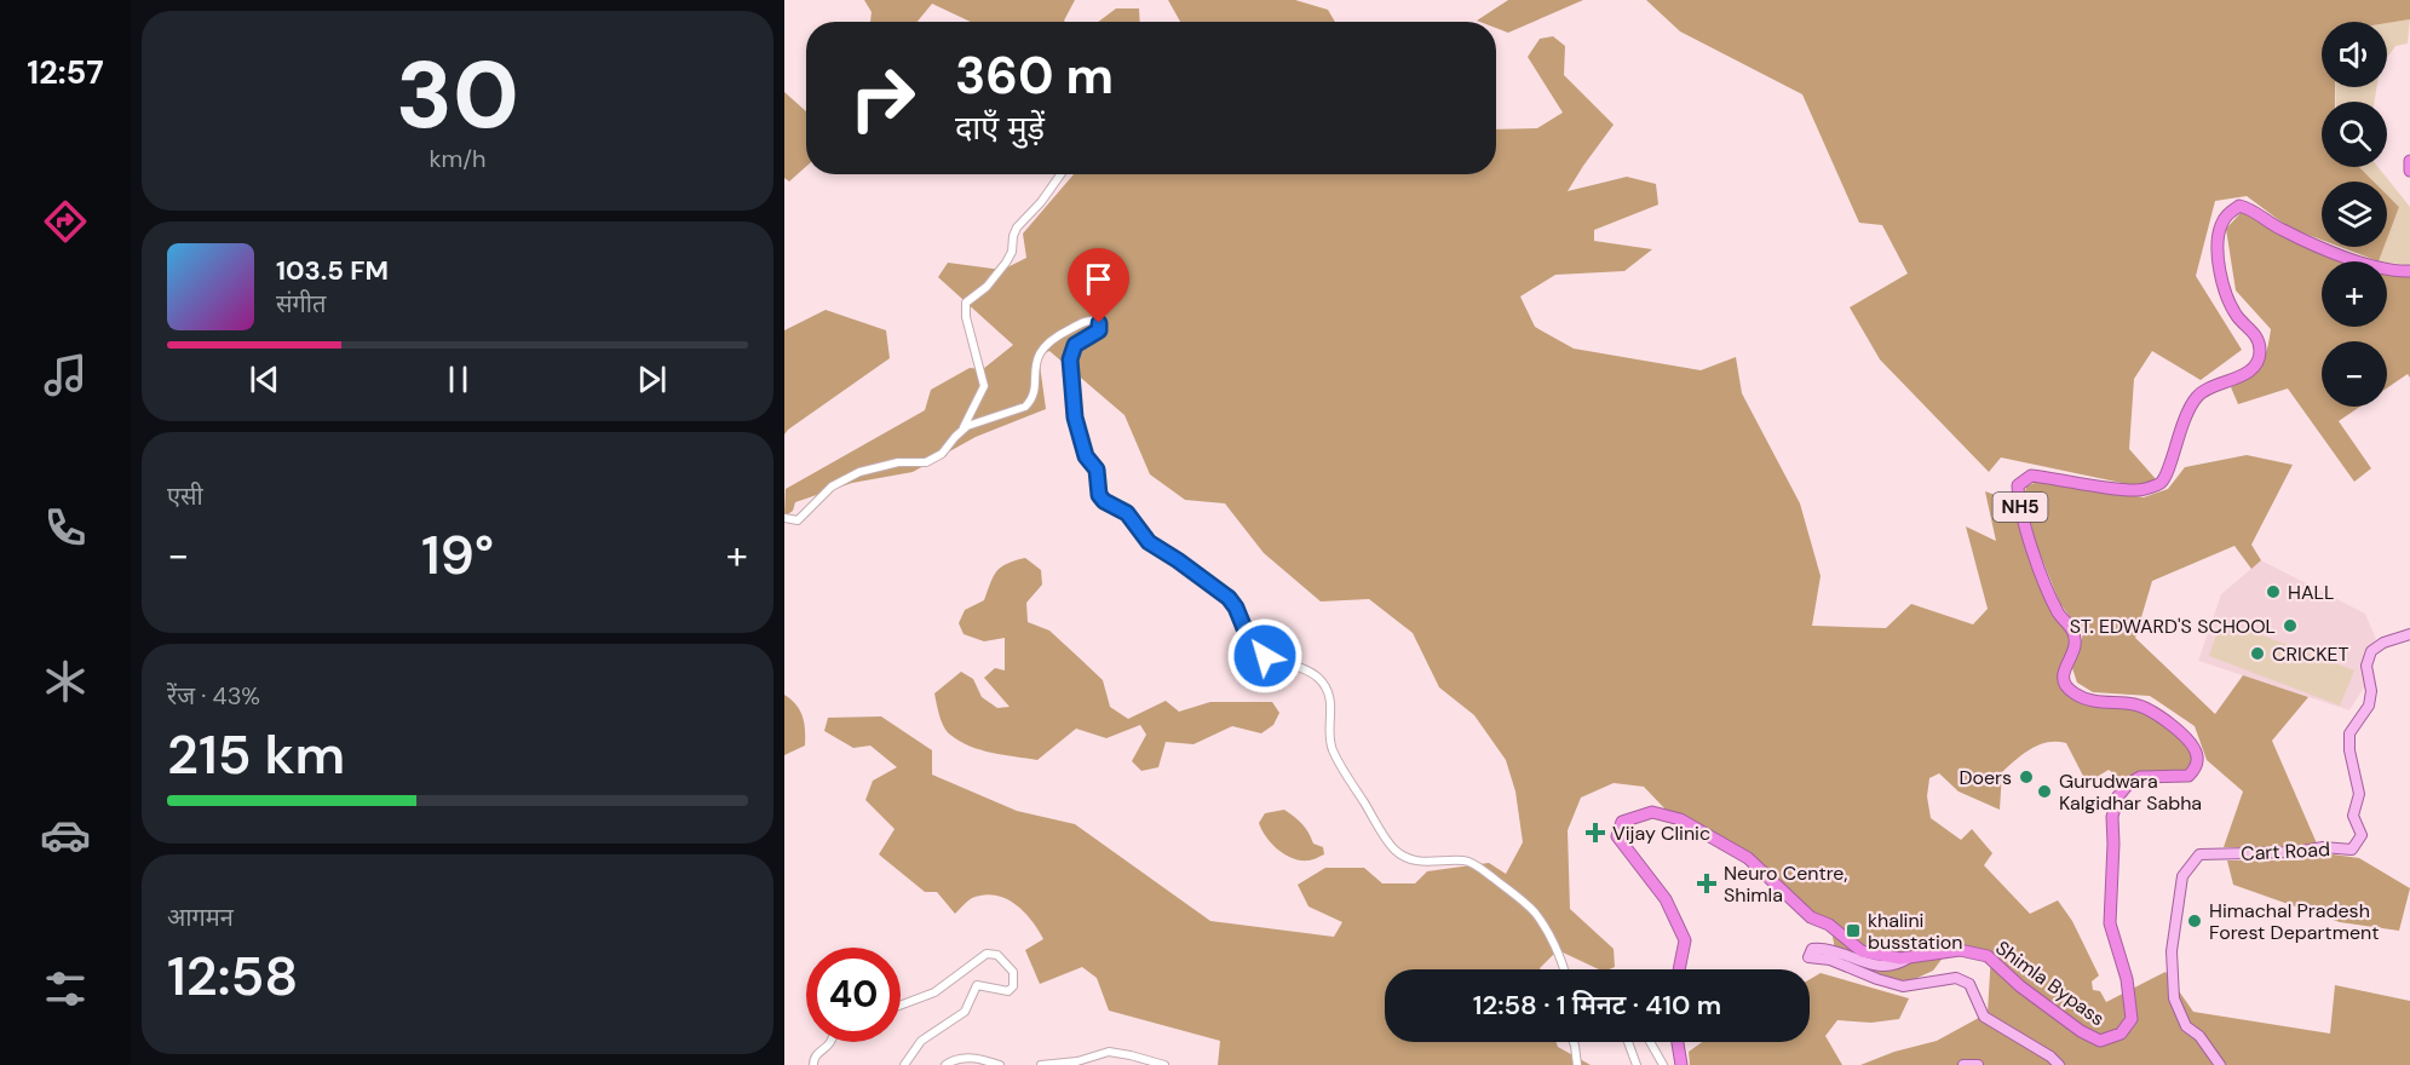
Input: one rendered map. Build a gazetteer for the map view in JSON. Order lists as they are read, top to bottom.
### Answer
{
  "streets": {
    "highway": ["NH5", "Shimla Bypass"],
    "main road": ["Cart Road"]
  },
  "places": {
    "other": [
      "HALL",
      "ST. EDWARD'S SCHOOL",
      "CRICKET",
      "Doers",
      "Gurudwara Kalgidhar Sabha",
      "Himachal Pradesh Forest Department"
    ],
    "health": ["Vijay Clinic", "Neuro Centre, Shimla"],
    "transit": ["khalini busstation"]
  },
  "page": {
    "tabs": "12:57",
    "tile": [
      ["30", "km/h"],
      "एसी",
      ["रेंज · 43%", "215 km"],
      ["आगमन", "12:58"]
    ],
    "map_buttons": ["+", "−"],
    "turn": ["360 m", "दाएँ मुड़ें"],
    "song": ["103.5 FM", "संगीत"],
    "heat": ["−", "19°", "+"],
    "limit": "40",
    "trip": "12:58 · 1 मिनट · 410 m"
  }
}
